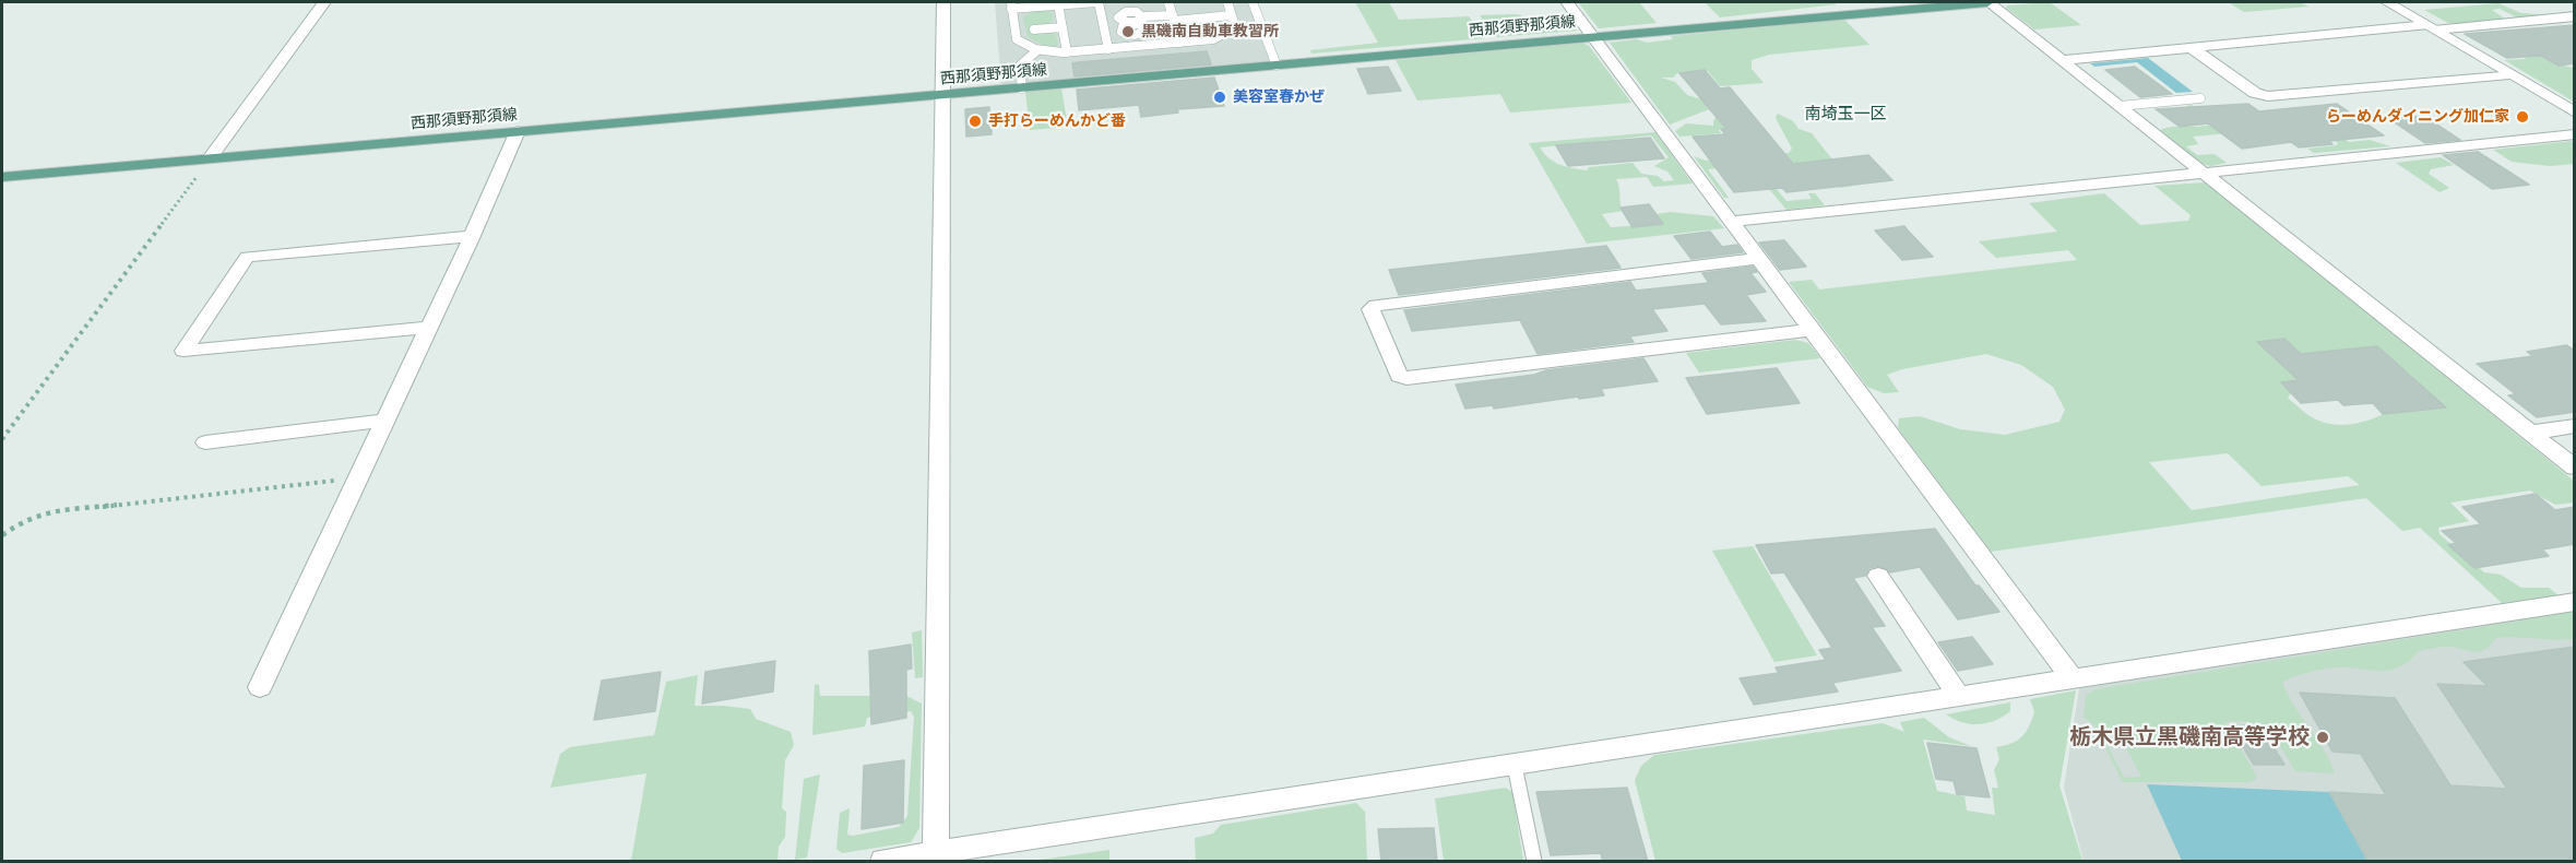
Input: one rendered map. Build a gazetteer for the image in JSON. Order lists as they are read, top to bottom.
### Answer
{
  "streets": {
    "main road": ["西那須野那須線"]
  },
  "districts": ["南埼玉一区"],
  "places": [
    "黒磯南自動車教習所",
    "美容室春かぜ",
    "らーめんダイニング加仁家",
    "手打らーめんかど番",
    "栃木県立黒磯南高等学校"
  ]
}
